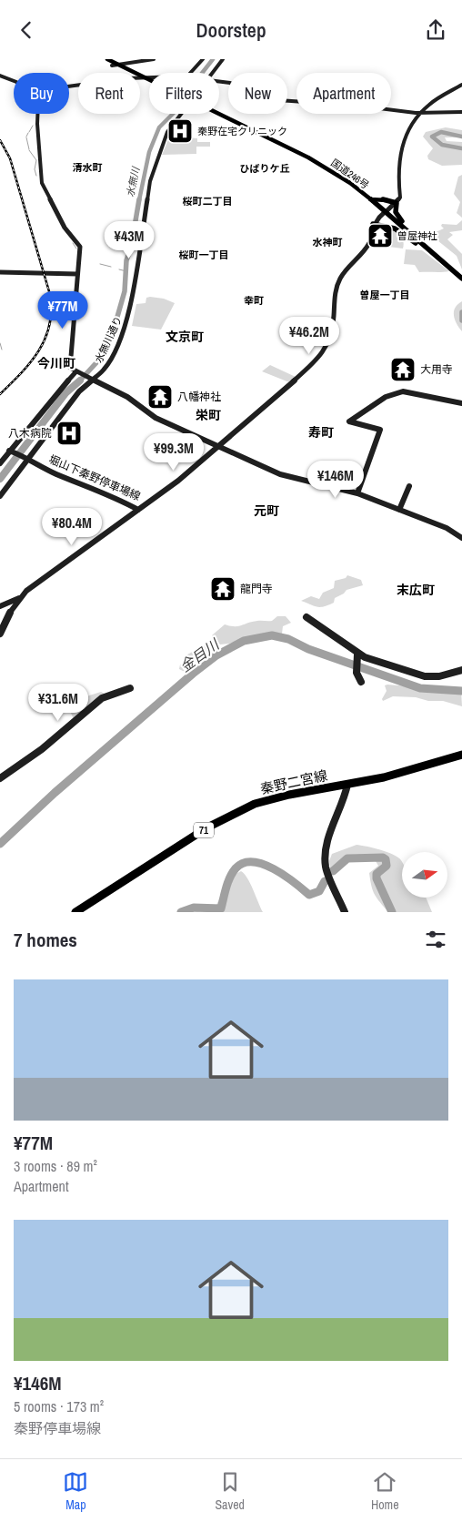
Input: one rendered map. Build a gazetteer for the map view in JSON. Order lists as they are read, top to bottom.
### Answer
{
  "streets": {
    "highway": ["国道246号"],
    "main road": ["秦野二宮線", "71"],
    "street": ["水無川通り", "堀山下秦野停車場線"]
  },
  "crossings": [
    ["水無川通り", "堀山下秦野停車場線"]
  ],
  "districts": [
    "清水町",
    "ひばりケ丘",
    "桜町二丁目",
    "水神町",
    "桜町一丁目",
    "曽屋一丁目",
    "幸町",
    "文京町",
    "今川町",
    "栄町",
    "寿町",
    "元町",
    "末広町"
  ],
  "water": ["水無川", "金目川"],
  "places": {
    "hospital": ["秦野在宅クリニック", "八木病院"],
    "temple": [
      "曽屋神社",
      "大用寺",
      "八幡神社",
      "龍門寺"
    ]
  },
  "north": "right",
  "page": {
    "header": "Doorstep",
    "chip": [
      "Buy",
      "Rent",
      "Filters",
      "New",
      "Apartment"
    ],
    "price": [
      "¥43M",
      "¥77M",
      "¥46.2M",
      "¥99.3M",
      "¥146M",
      "¥80.4M",
      "¥31.6M"
    ],
    "heading": "7 homes",
    "list": [
      {
        "name": "¥77M",
        "note": "3 rooms · 89 m² · Apartment"
      },
      {
        "name": "¥146M",
        "note": "5 rooms · 173 m² · 秦野停車場線"
      }
    ],
    "tabs": ["Map", "Saved", "Home"]
  }
}
